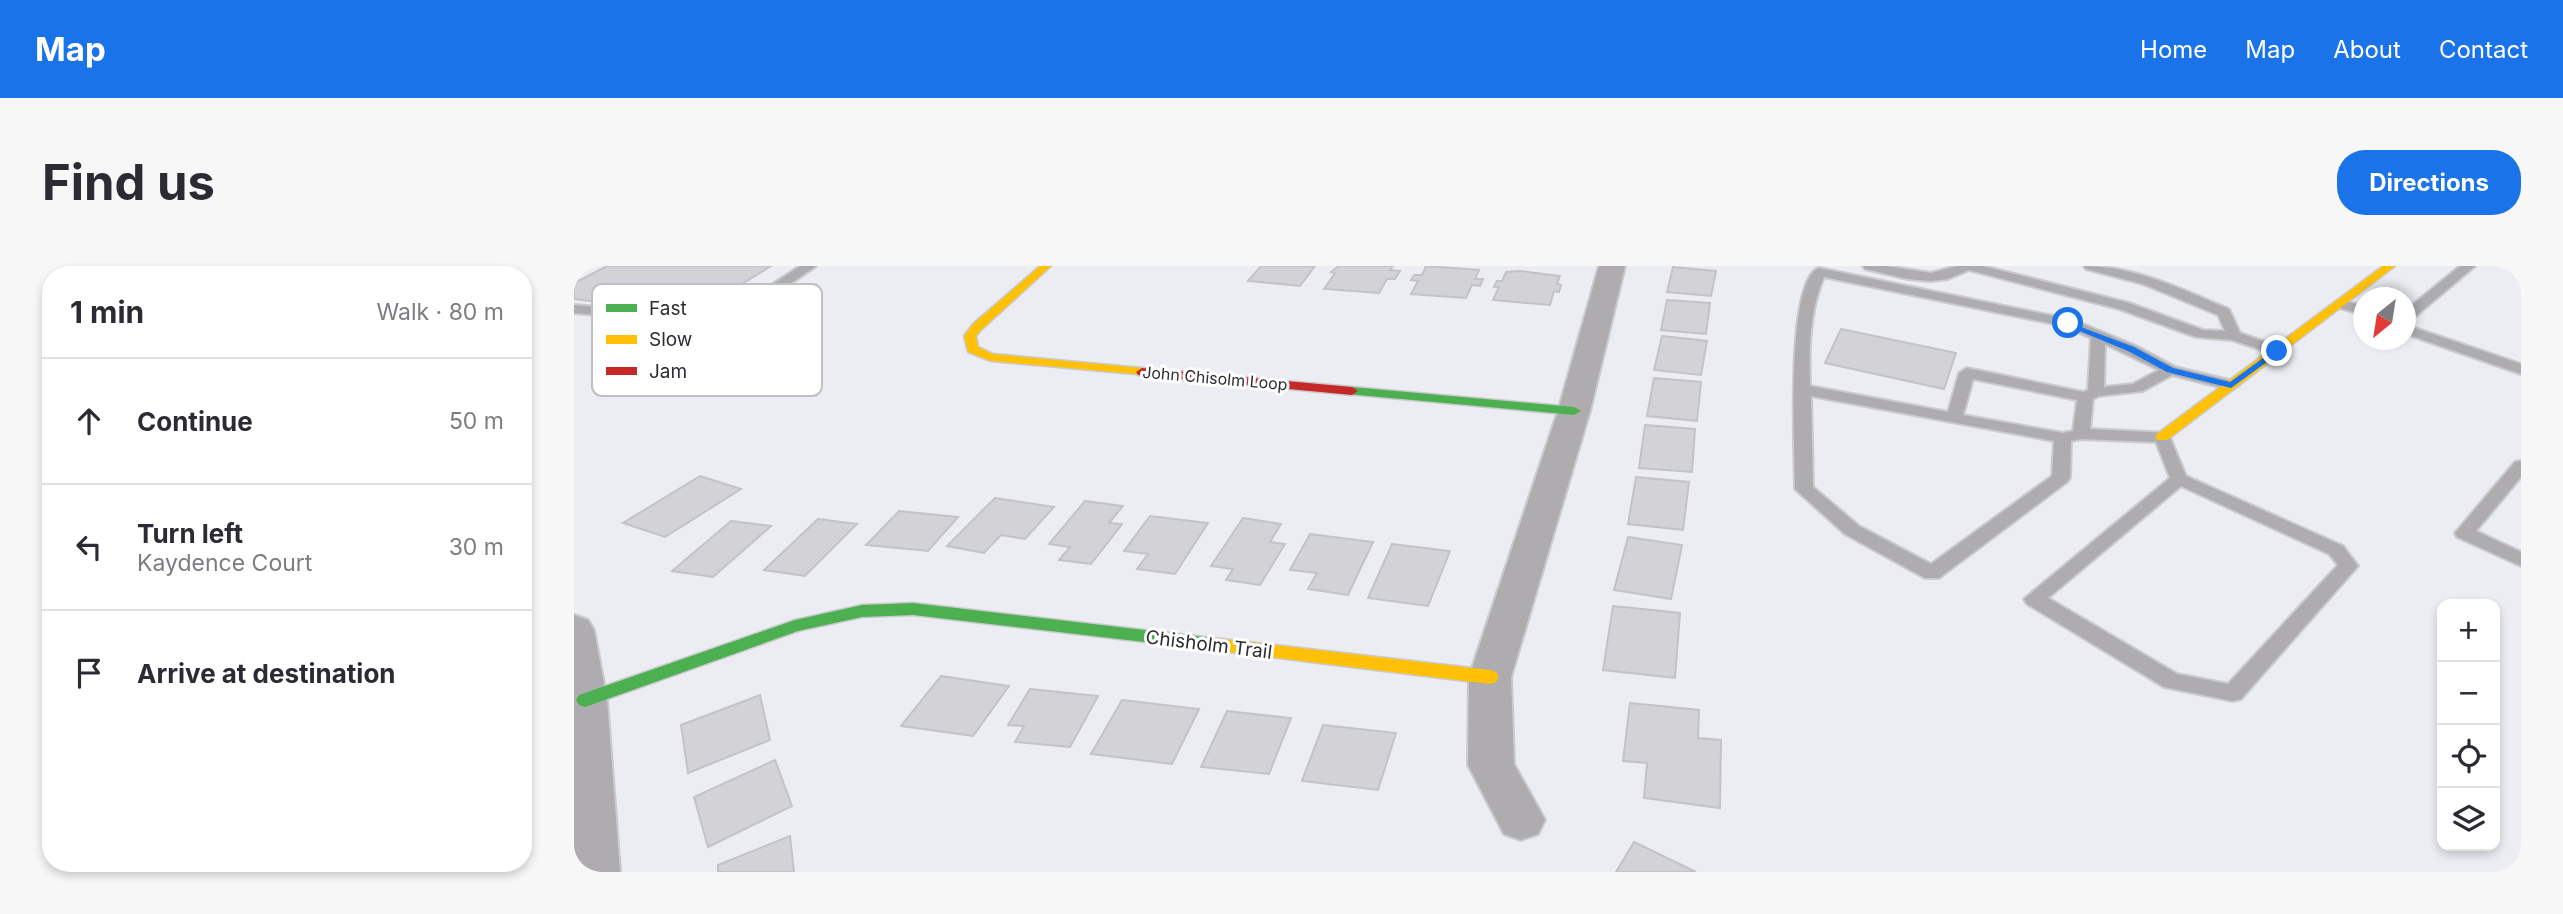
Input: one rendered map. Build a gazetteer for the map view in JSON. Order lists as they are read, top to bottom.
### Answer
{
  "streets": {
    "street": ["John Chisolm Loop", "Chisholm Trail"]
  },
  "legend": ["Fast", "Slow", "Jam"],
  "north": "bottom left",
  "page": {
    "header": "Map",
    "nav": [
      "Home",
      "Map",
      "About",
      "Contact"
    ],
    "buttons": "Directions",
    "title": "Find us",
    "heading": ["1 min", "Walk · 80 m"],
    "list": [
      ["Continue", "50 m"],
      ["Turn left", "Kaydence Court", "30 m"],
      "Arrive at destination"
    ],
    "map_buttons": ["+", "−"]
  }
}
